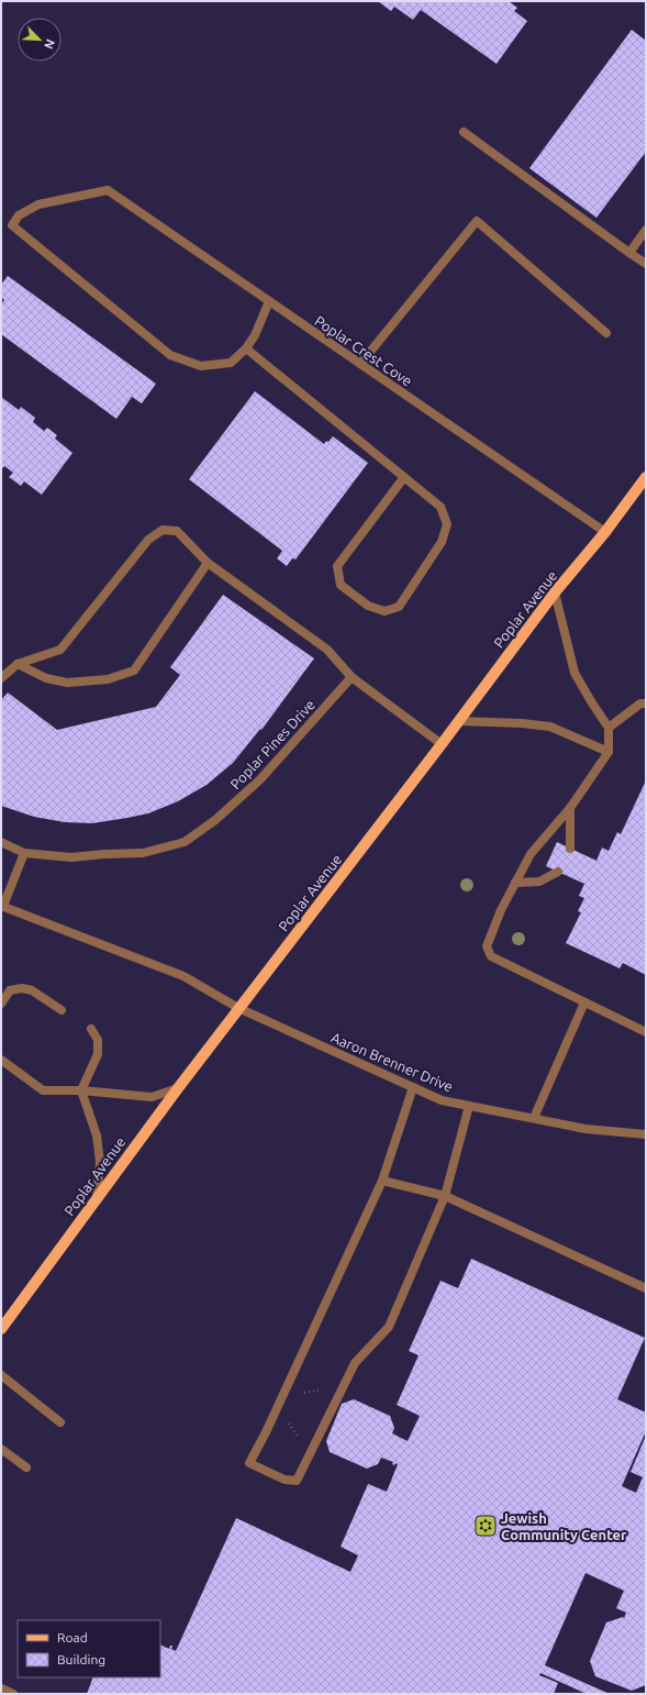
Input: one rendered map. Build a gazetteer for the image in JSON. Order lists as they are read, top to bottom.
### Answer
{
  "streets": {
    "main road": ["Poplar Avenue"],
    "street": ["Poplar Crest Cove", "Poplar Pines Drive", "Aaron Brenner Drive"]
  },
  "crossings": [
    ["Poplar Crest Cove", "Poplar Avenue"],
    ["Poplar Avenue", "Aaron Brenner Drive"]
  ],
  "places": {
    "synagogue": ["Jewish Community Center"]
  },
  "legend": ["Road", "Building"],
  "north": "bottom right"
}
